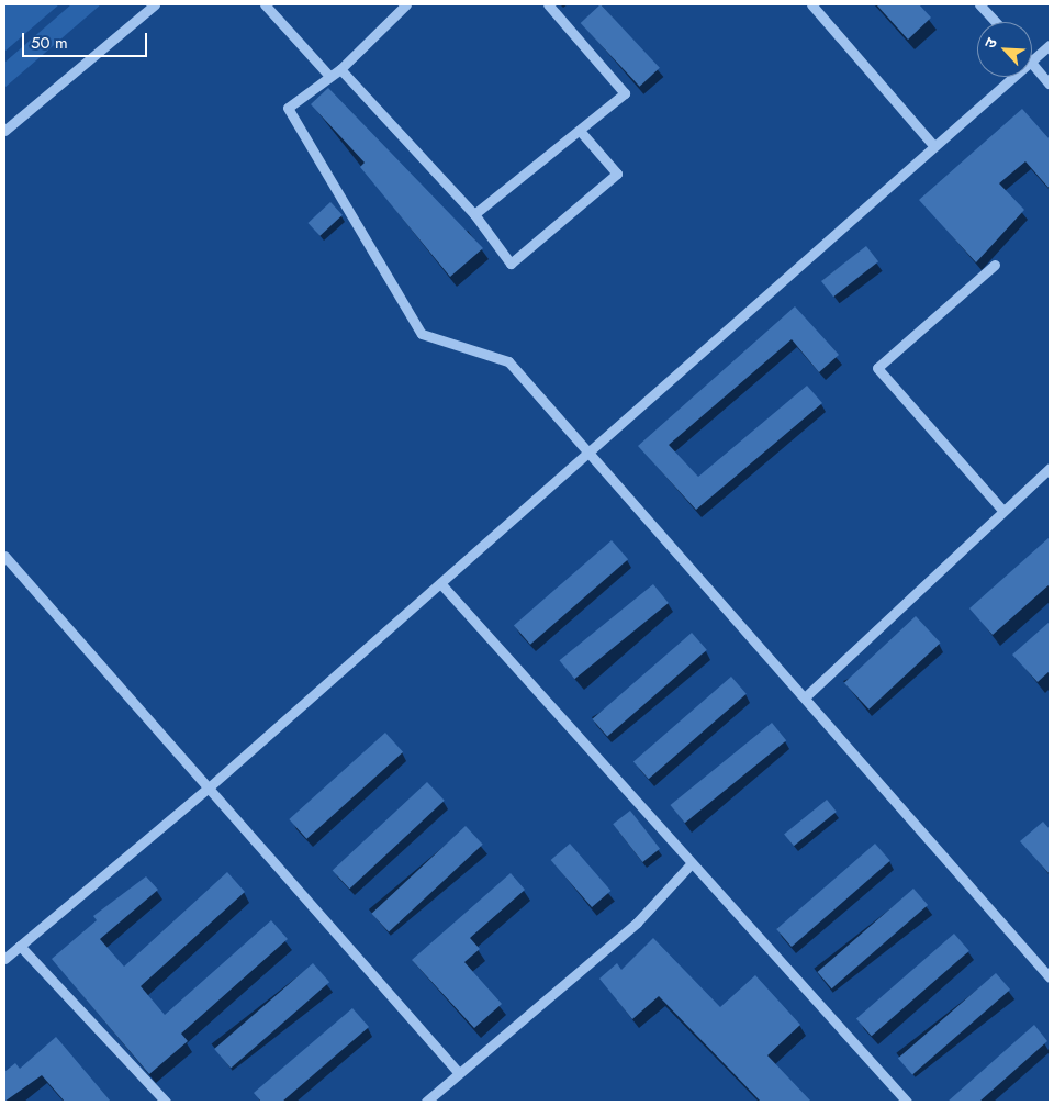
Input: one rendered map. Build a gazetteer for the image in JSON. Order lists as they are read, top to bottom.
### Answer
{
  "scale_bar": "50 m",
  "north": "top left"
}
